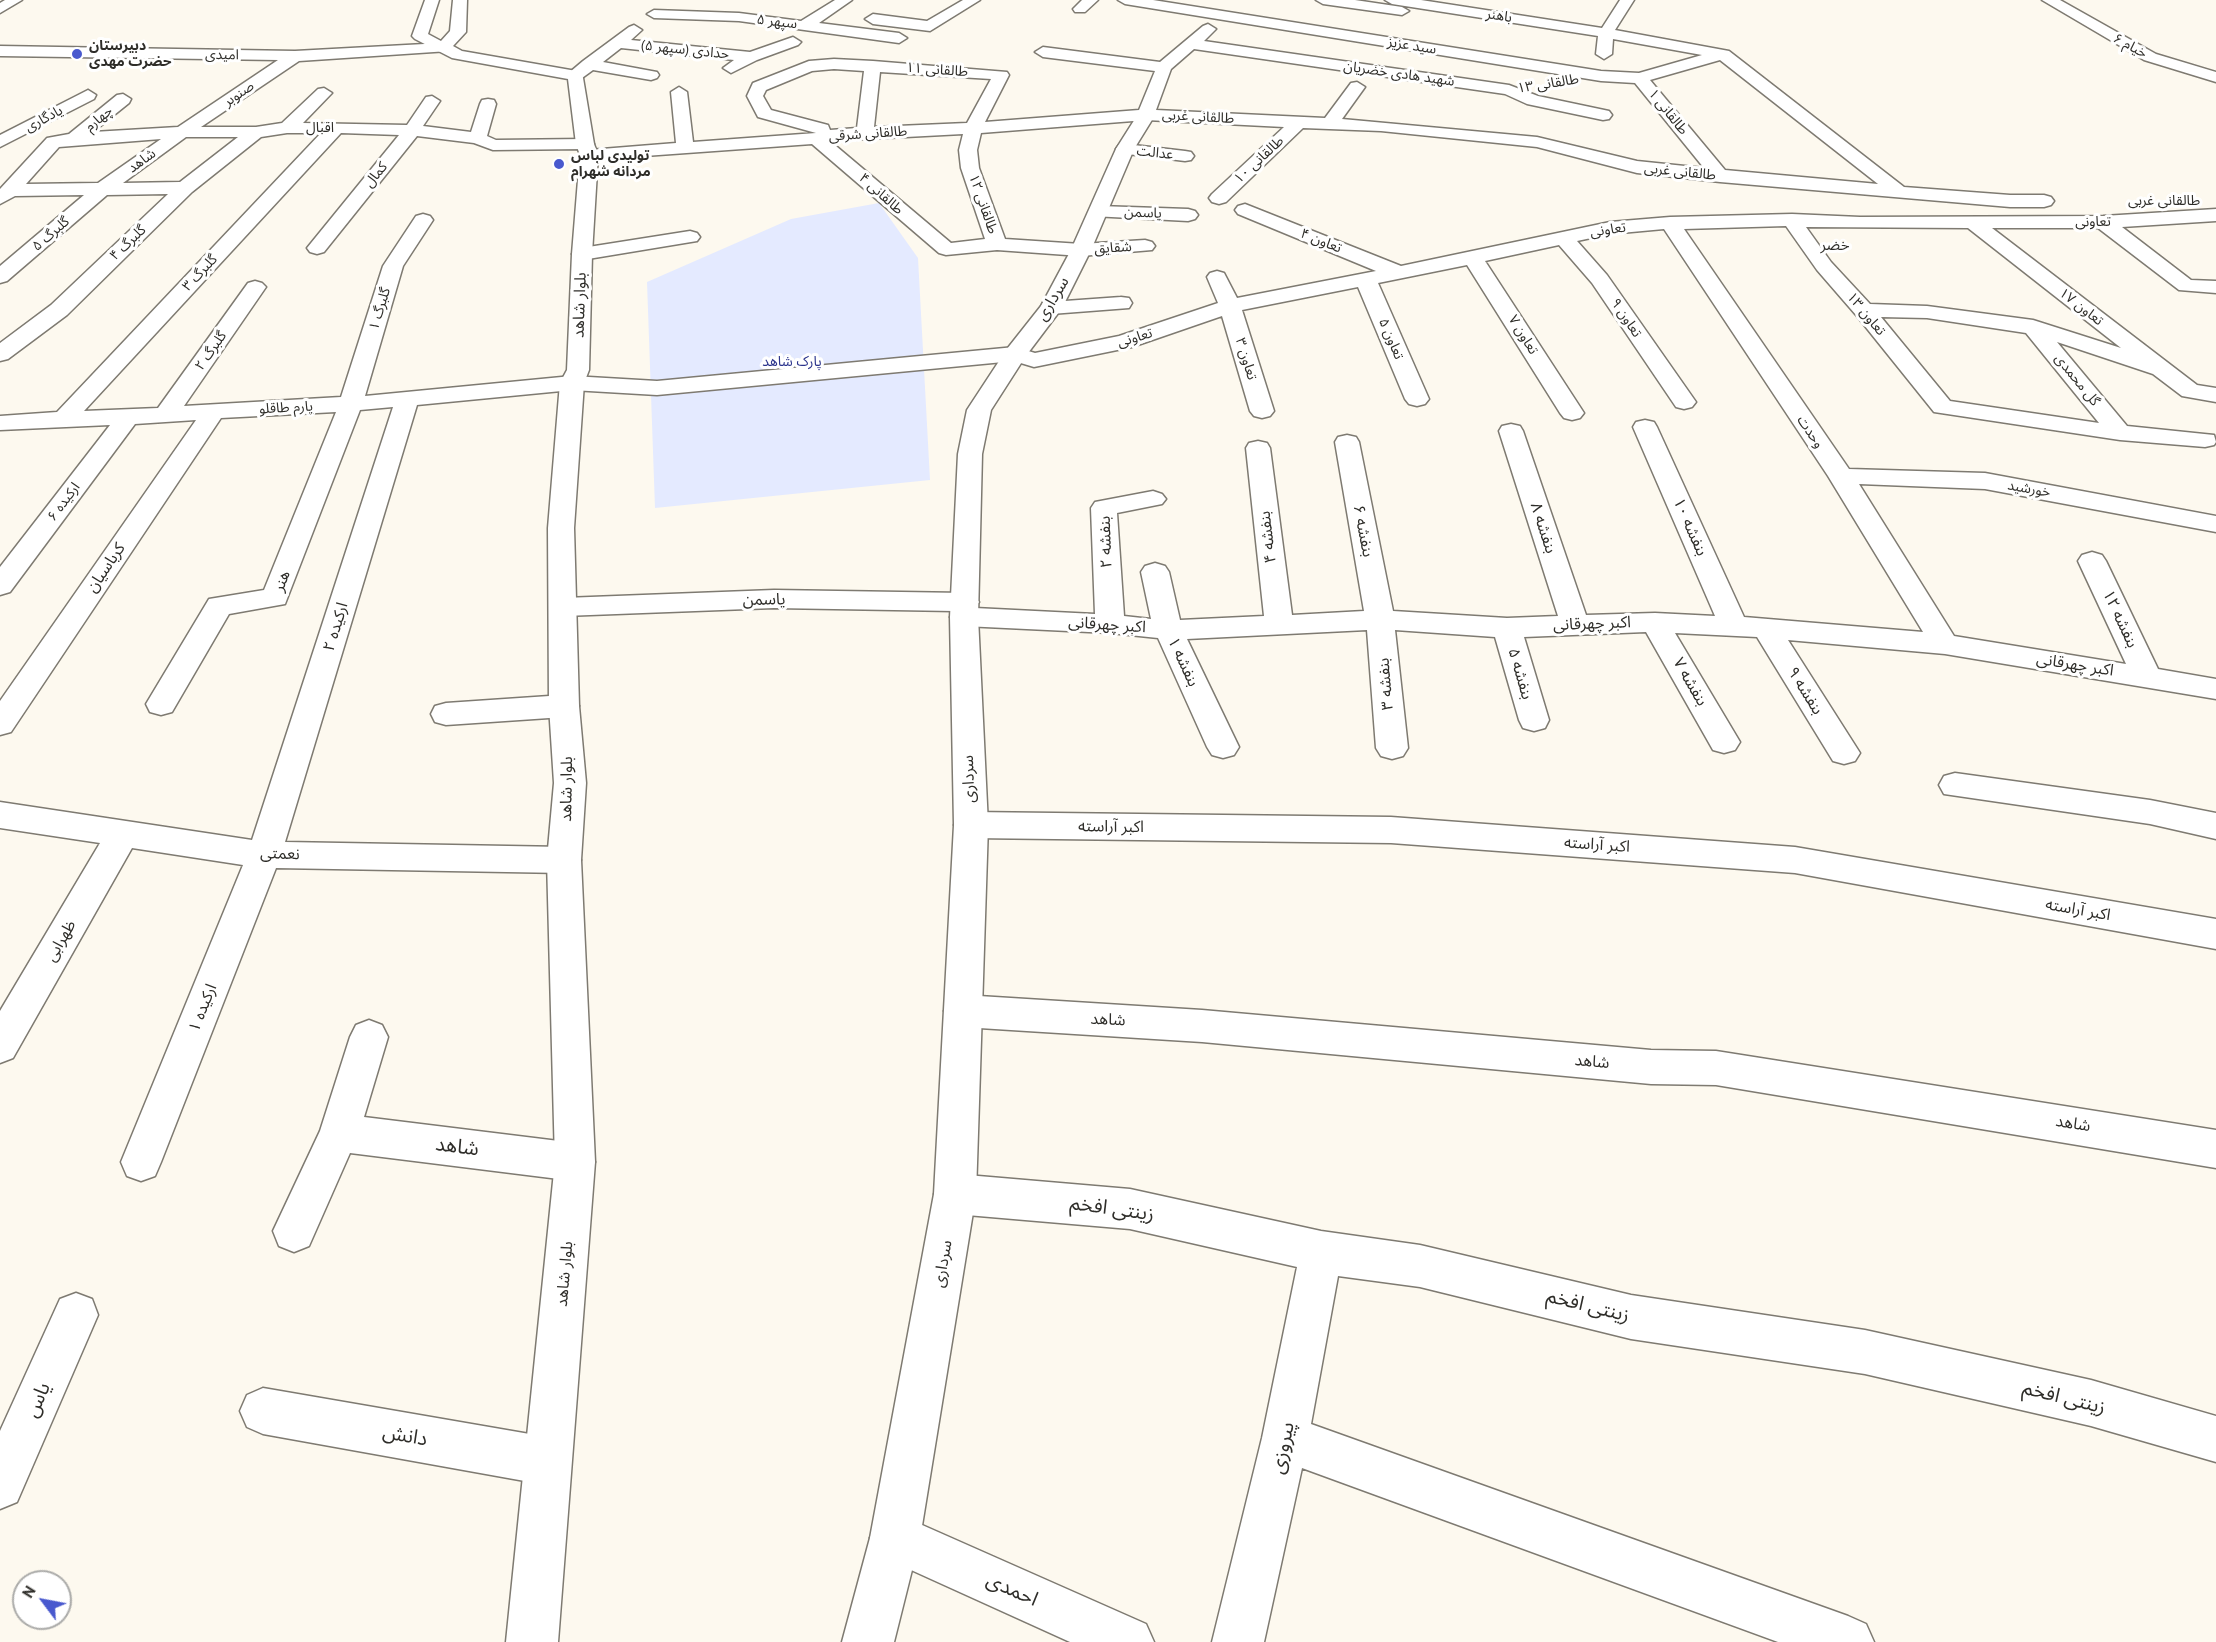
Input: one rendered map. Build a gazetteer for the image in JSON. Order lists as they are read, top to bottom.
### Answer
{
  "streets": {
    "street": [
      "باهنر",
      "سپهر ۵",
      "سید عزیز",
      "خیام ۶",
      "حدادی (سپهر ۵)",
      "امیدی",
      "طالقانی ۱۱",
      "شهید هادی خضریان",
      "طالقانی ۱۳",
      "صنوبر",
      "طالقانی ۱",
      "طالقانی غربی",
      "یادگاری",
      "چهارم",
      "اقبال",
      "طالقانی شرقی",
      "عدالت",
      "طالقانی ۱۰",
      "شاهد",
      "کمال",
      "طالقانی ۴",
      "طالقانی ۱۲",
      "یاسمن",
      "تعاونی",
      "گلبرگ ۵",
      "تعاون ۴",
      "گلبرگ ۴",
      "شقایق",
      "گلبرگ ۳",
      "سرداری",
      "بلوار شاهد",
      "تعاون ۱۷",
      "گلبرگ ۱",
      "تعاون ۱۳",
      "تعاون ۹",
      "تعاون ۷",
      "تعاون ۵",
      "گلبرگ ۲",
      "تعاون ۳",
      "گل محمدی",
      "یارم طاقلو",
      "وحدت",
      "خورشید",
      "ارکیده ۶",
      "بنفشه ۱۰",
      "بنفشه ۸",
      "بنفشه ۶",
      "بنفشه ۴",
      "بنفشه ۲",
      "کرباسیان",
      "هنر",
      "بنفشه ۱۲",
      "اکبر چهرقانی",
      "ارکیده ۲",
      "بنفشه ۱",
      "بنفشه ۵",
      "بنفشه ۷",
      "بنفشه ۳",
      "بنفشه ۹",
      "اکبر آراسته",
      "نعمتی",
      "ظهرابی",
      "ارکیده ۱",
      "زینتی افخم",
      "یاس",
      "دانش",
      "پیروزی",
      "احمدی"
    ]
  },
  "crossings": [
    ["سید عزیز", "طالقانی ۱۳"],
    ["سید عزیز", "طالقانی ۱"],
    ["امیدی", "صنوبر"],
    ["طالقانی ۱۱", "طالقانی شرقی"],
    ["طالقانی ۱۱", "طالقانی ۱۲"],
    ["شهید هادی خضریان", "طالقانی ۱۳"],
    ["طالقانی ۱۳", "طالقانی ۱"],
    ["صنوبر", "اقبال"],
    ["صنوبر", "شاهد"],
    ["طالقانی ۱", "طالقانی غربی"],
    ["طالقانی غربی", "طالقانی شرقی"],
    ["طالقانی غربی", "طالقانی ۱۰"],
    ["طالقانی غربی", "سرداری"],
    ["چهارم", "اقبال"],
    ["اقبال", "طالقانی شرقی"],
    ["اقبال", "شاهد"],
    ["اقبال", "کمال"],
    ["اقبال", "گلبرگ ۴"],
    ["اقبال", "گلبرگ ۳"],
    ["اقبال", "بلوار شاهد"],
    ["طالقانی شرقی", "طالقانی ۴"],
    ["طالقانی شرقی", "طالقانی ۱۲"],
    ["طالقانی شرقی", "سرداری"],
    ["طالقانی شرقی", "بلوار شاهد"],
    ["عدالت", "سرداری"],
    ["شاهد", "گلبرگ ۵"],
    ["شاهد", "سرداری"],
    ["شاهد", "بلوار شاهد"],
    ["طالقانی ۴", "شقایق"],
    ["طالقانی ۱۲", "شقایق"],
    ["یاسمن", "سرداری"],
    ["یاسمن", "بلوار شاهد"],
    ["یاسمن", "اکبر چهرقانی"],
    ["تعاونی", "تعاون ۴"],
    ["تعاونی", "سرداری"],
    ["تعاونی", "بلوار شاهد"],
    ["تعاونی", "تعاون ۱۷"],
    ["تعاونی", "تعاون ۱۳"],
    ["تعاونی", "تعاون ۹"],
    ["تعاونی", "تعاون ۷"],
    ["تعاونی", "تعاون ۵"],
    ["تعاونی", "تعاون ۳"],
    ["تعاونی", "یارم طاقلو"],
    ["تعاونی", "وحدت"],
    ["شقایق", "سرداری"],
    ["گلبرگ ۳", "یارم طاقلو"],
    ["سرداری", "اکبر چهرقانی"],
    ["سرداری", "اکبر آراسته"],
    ["سرداری", "زینتی افخم"],
    ["سرداری", "احمدی"],
    ["بلوار شاهد", "یارم طاقلو"],
    ["بلوار شاهد", "نعمتی"],
    ["بلوار شاهد", "دانش"],
    ["گلبرگ ۱", "یارم طاقلو"],
    ["گلبرگ ۱", "هنر"],
    ["تعاون ۱۳", "گل محمدی"],
    ["گلبرگ ۲", "یارم طاقلو"],
    ["یارم طاقلو", "ارکیده ۶"],
    ["یارم طاقلو", "کرباسیان"],
    ["یارم طاقلو", "هنر"],
    ["یارم طاقلو", "ارکیده ۲"],
    ["وحدت", "خورشید"],
    ["وحدت", "اکبر چهرقانی"],
    ["بنفشه ۱۰", "اکبر چهرقانی"],
    ["بنفشه ۸", "اکبر چهرقانی"],
    ["بنفشه ۶", "اکبر چهرقانی"],
    ["بنفشه ۶", "بنفشه ۳"],
    ["بنفشه ۴", "اکبر چهرقانی"],
    ["بنفشه ۲", "اکبر چهرقانی"],
    ["بنفشه ۱۲", "اکبر چهرقانی"],
    ["اکبر چهرقانی", "بنفشه ۱"],
    ["اکبر چهرقانی", "بنفشه ۵"],
    ["اکبر چهرقانی", "بنفشه ۷"],
    ["اکبر چهرقانی", "بنفشه ۳"],
    ["اکبر چهرقانی", "بنفشه ۹"],
    ["ارکیده ۲", "نعمتی"],
    ["ارکیده ۲", "ارکیده ۱"],
    ["نعمتی", "ظهرابی"],
    ["نعمتی", "ارکیده ۱"],
    ["زینتی افخم", "پیروزی"]
  ],
  "districts": ["خضر"],
  "parks": ["پارک شاهد"],
  "places": ["دبیرستان حضرت مهدی", "تولیدی لباس مردانه شهرام"],
  "north": "top left"
}
